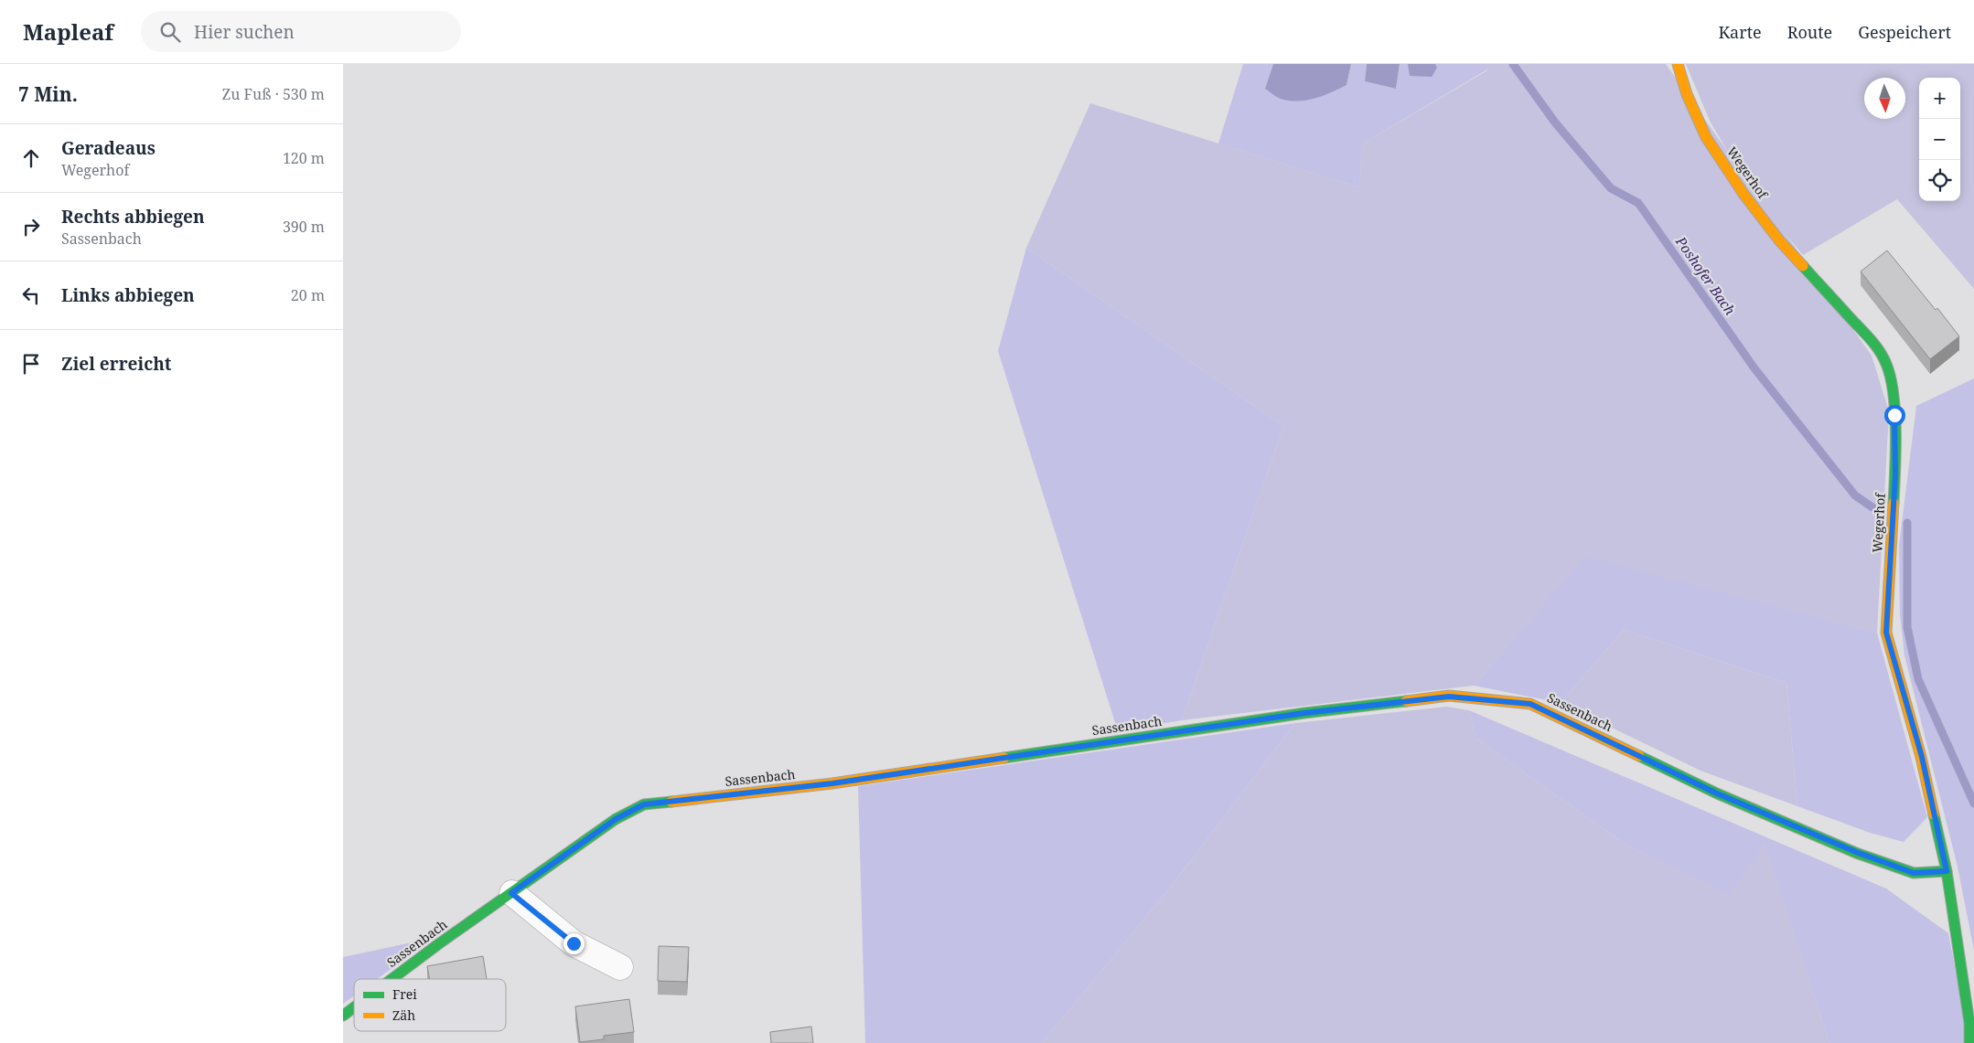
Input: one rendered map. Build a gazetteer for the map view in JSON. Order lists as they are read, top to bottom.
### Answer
{
  "streets": {
    "street": ["Wegerhof", "Sassenbach"]
  },
  "crossings": [
    ["Wegerhof", "Sassenbach"]
  ],
  "water": ["Poshofer Bach"],
  "legend": ["Frei", "Zäh"],
  "north": "bottom",
  "page": {
    "header": "Mapleaf",
    "search": "Hier suchen",
    "nav": ["Karte", "Route", "Gespeichert"],
    "heading": ["7 Min.", "Zu Fuß · 530 m"],
    "map_buttons": ["+", "−"],
    "list": [
      ["Geradeaus", "Wegerhof", "120 m"],
      ["Rechts abbiegen", "Sassenbach", "390 m"],
      ["Links abbiegen", "20 m"],
      "Ziel erreicht"
    ]
  }
}
